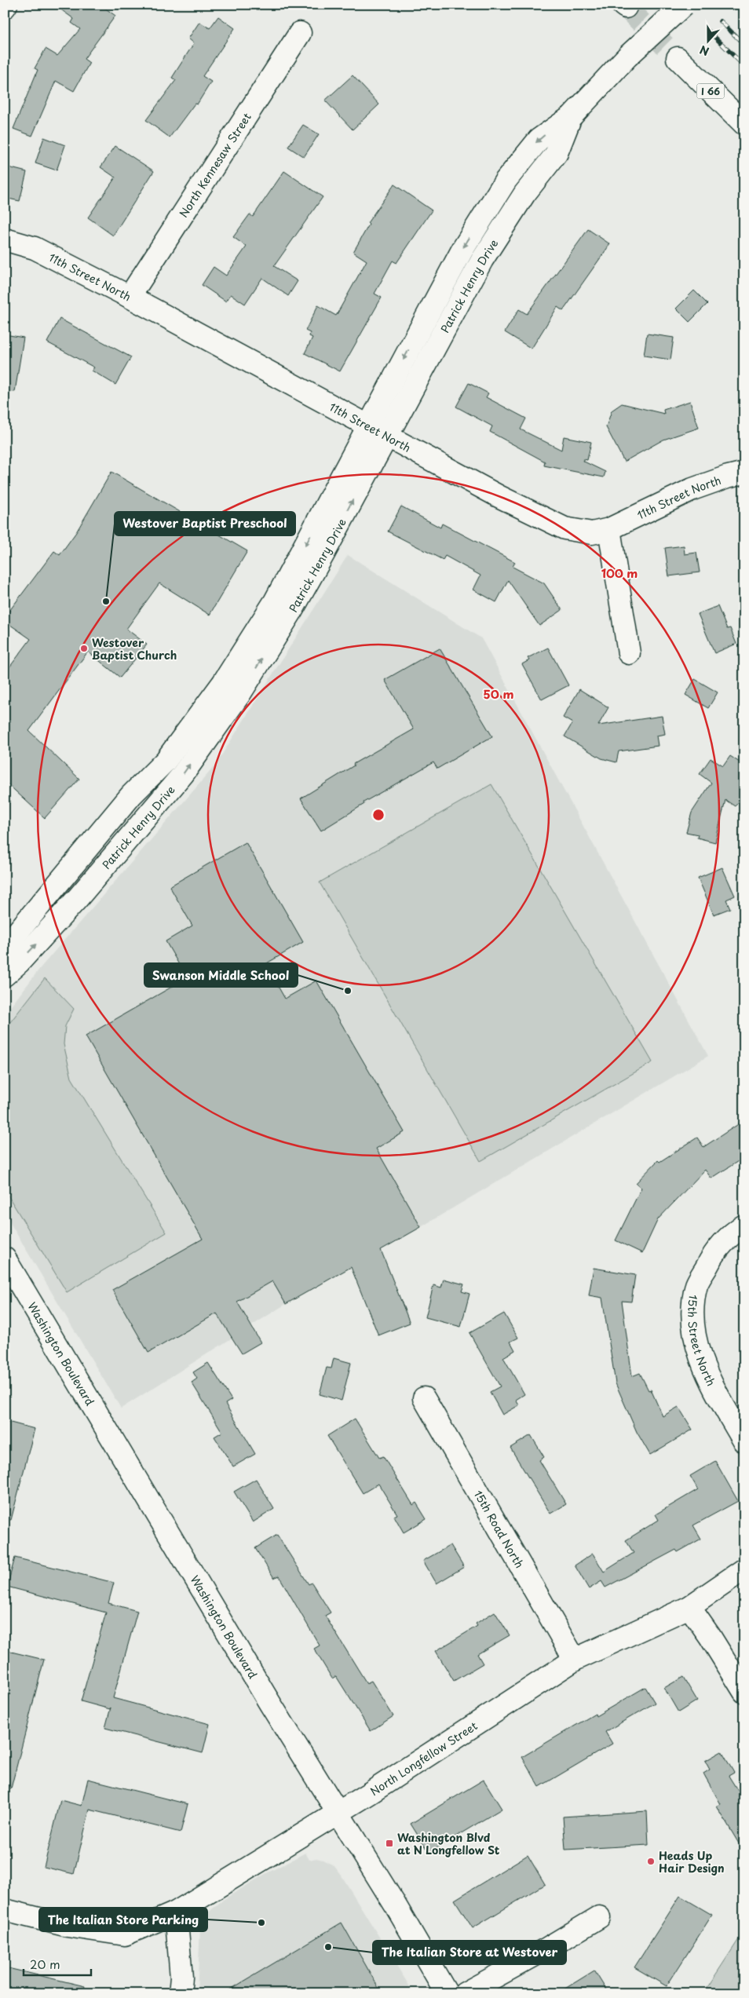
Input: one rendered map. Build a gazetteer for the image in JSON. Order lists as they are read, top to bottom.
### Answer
{
  "streets": {
    "main road": [
      "I 66",
      "North Kennesaw Street",
      "11th Street North",
      "Patrick Henry Drive",
      "15th Street North",
      "Washington Boulevard",
      "15th Road North",
      "North Longfellow Street"
    ]
  },
  "crossings": [
    ["North Kennesaw Street", "11th Street North"],
    ["11th Street North", "Patrick Henry Drive"],
    ["Washington Boulevard", "North Longfellow Street"],
    ["15th Road North", "North Longfellow Street"]
  ],
  "places": {
    "other": [
      "Westover Baptist Preschool",
      "Westover Baptist Church",
      "Swanson Middle School",
      "Heads Up Hair Design",
      "The Italian Store Parking",
      "The Italian Store at Westover"
    ],
    "transit": ["Washington Blvd at N Longfellow St"]
  },
  "scale_bar": "20 m",
  "north": "bottom",
  "rings": ["100 m", "50 m"]
}
